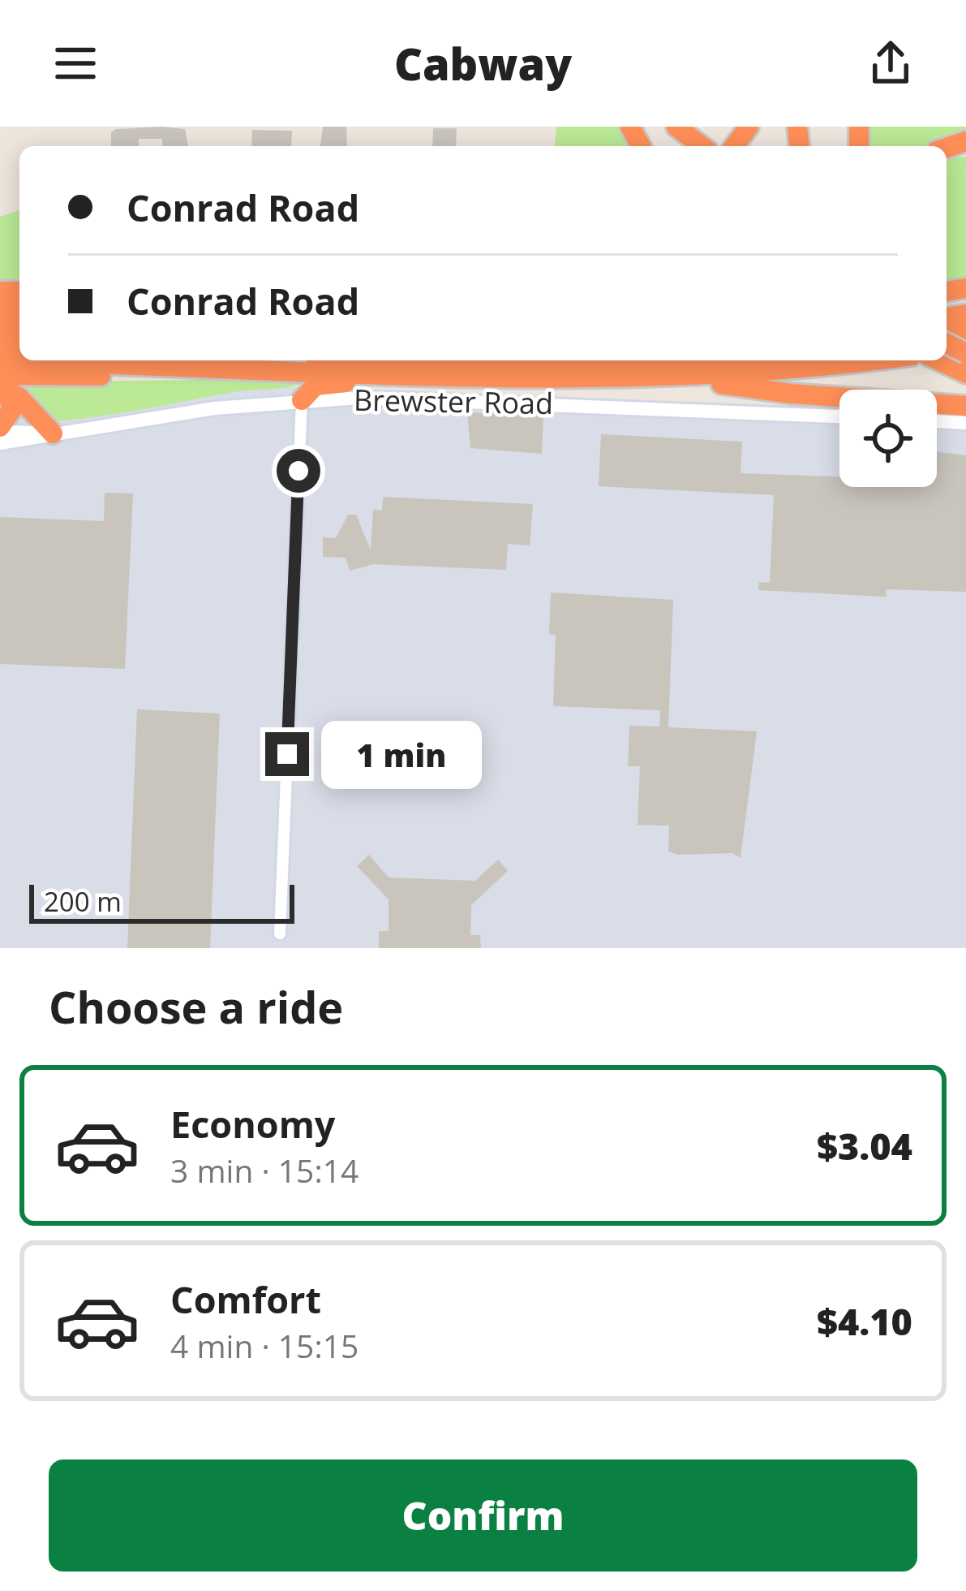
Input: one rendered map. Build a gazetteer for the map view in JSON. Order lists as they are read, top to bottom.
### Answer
{
  "streets": {
    "street": ["Brewster Road"]
  },
  "scale_bar": "200 m",
  "page": {
    "header": "Cabway",
    "banner": ["Conrad Road", "Conrad Road"],
    "bubble": "1 min",
    "scale": "200 m",
    "heading": "Choose a ride",
    "list": [
      {
        "name": "Economy",
        "note": "3 min · 15:14",
        "value": "$3.04"
      },
      {
        "name": "Comfort",
        "note": "4 min · 15:15",
        "value": "$4.10"
      }
    ],
    "buttons": "Confirm"
  }
}
